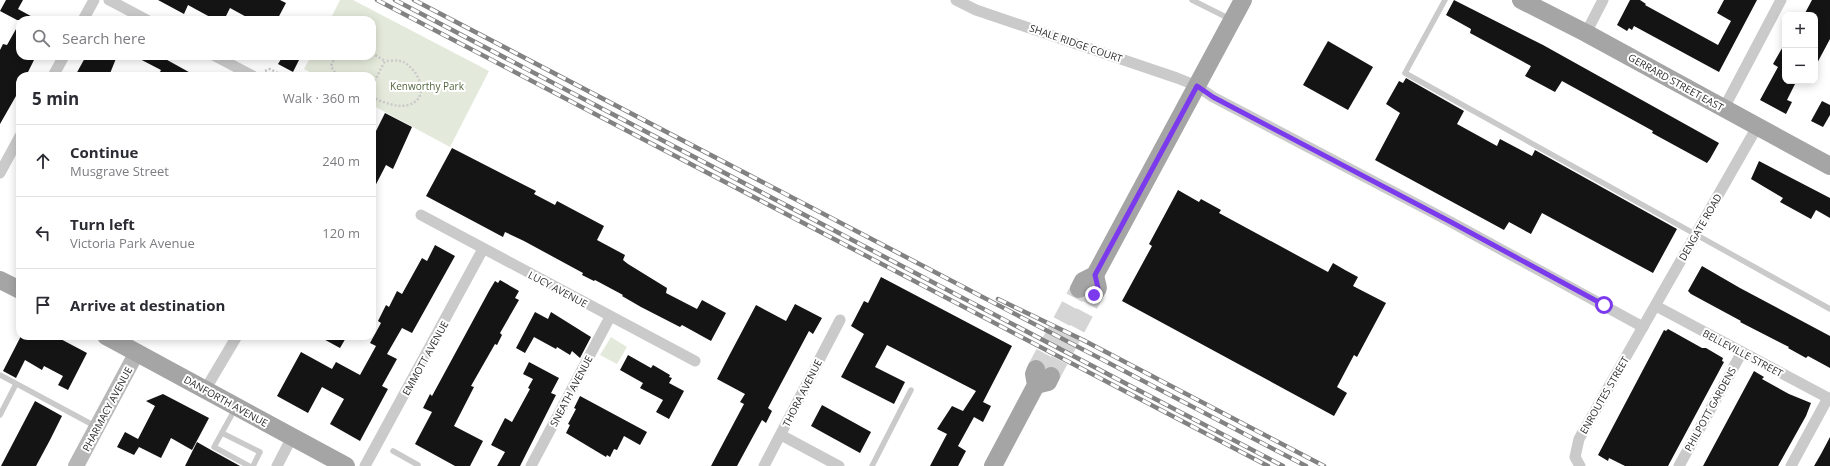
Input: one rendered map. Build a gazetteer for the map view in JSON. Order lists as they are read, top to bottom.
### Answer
{
  "streets": {
    "main road": ["GERRARD STREET EAST", "DANFORTH AVENUE"],
    "street": [
      "SHALE RIDGE COURT",
      "DENGATE ROAD",
      "LUCY AVENUE",
      "BELLEVILLE STREET",
      "EMMOTT AVENUE",
      "SNEATH AVENUE",
      "THORA AVENUE",
      "ENROUTES STREET",
      "PHARMACY AVENUE",
      "PHILPOTT GARDENS"
    ]
  },
  "crossings": [
    ["SHALE RIDGE COURT", "DENGATE ROAD"],
    ["SHALE RIDGE COURT", "ENROUTES STREET"],
    ["GERRARD STREET EAST", "DENGATE ROAD"],
    ["DENGATE ROAD", "BELLEVILLE STREET"],
    ["DENGATE ROAD", "ENROUTES STREET"],
    ["LUCY AVENUE", "EMMOTT AVENUE"],
    ["LUCY AVENUE", "SNEATH AVENUE"],
    ["BELLEVILLE STREET", "PHILPOTT GARDENS"],
    ["DANFORTH AVENUE", "PHARMACY AVENUE"]
  ],
  "parks": ["Kenworthy Park"],
  "page": {
    "map_buttons": ["+", "−"],
    "search": "Search here",
    "heading": ["5 min", "Walk · 360 m"],
    "list": [
      ["Continue", "Musgrave Street", "240 m"],
      ["Turn left", "Victoria Park Avenue", "120 m"],
      "Arrive at destination"
    ]
  }
}
